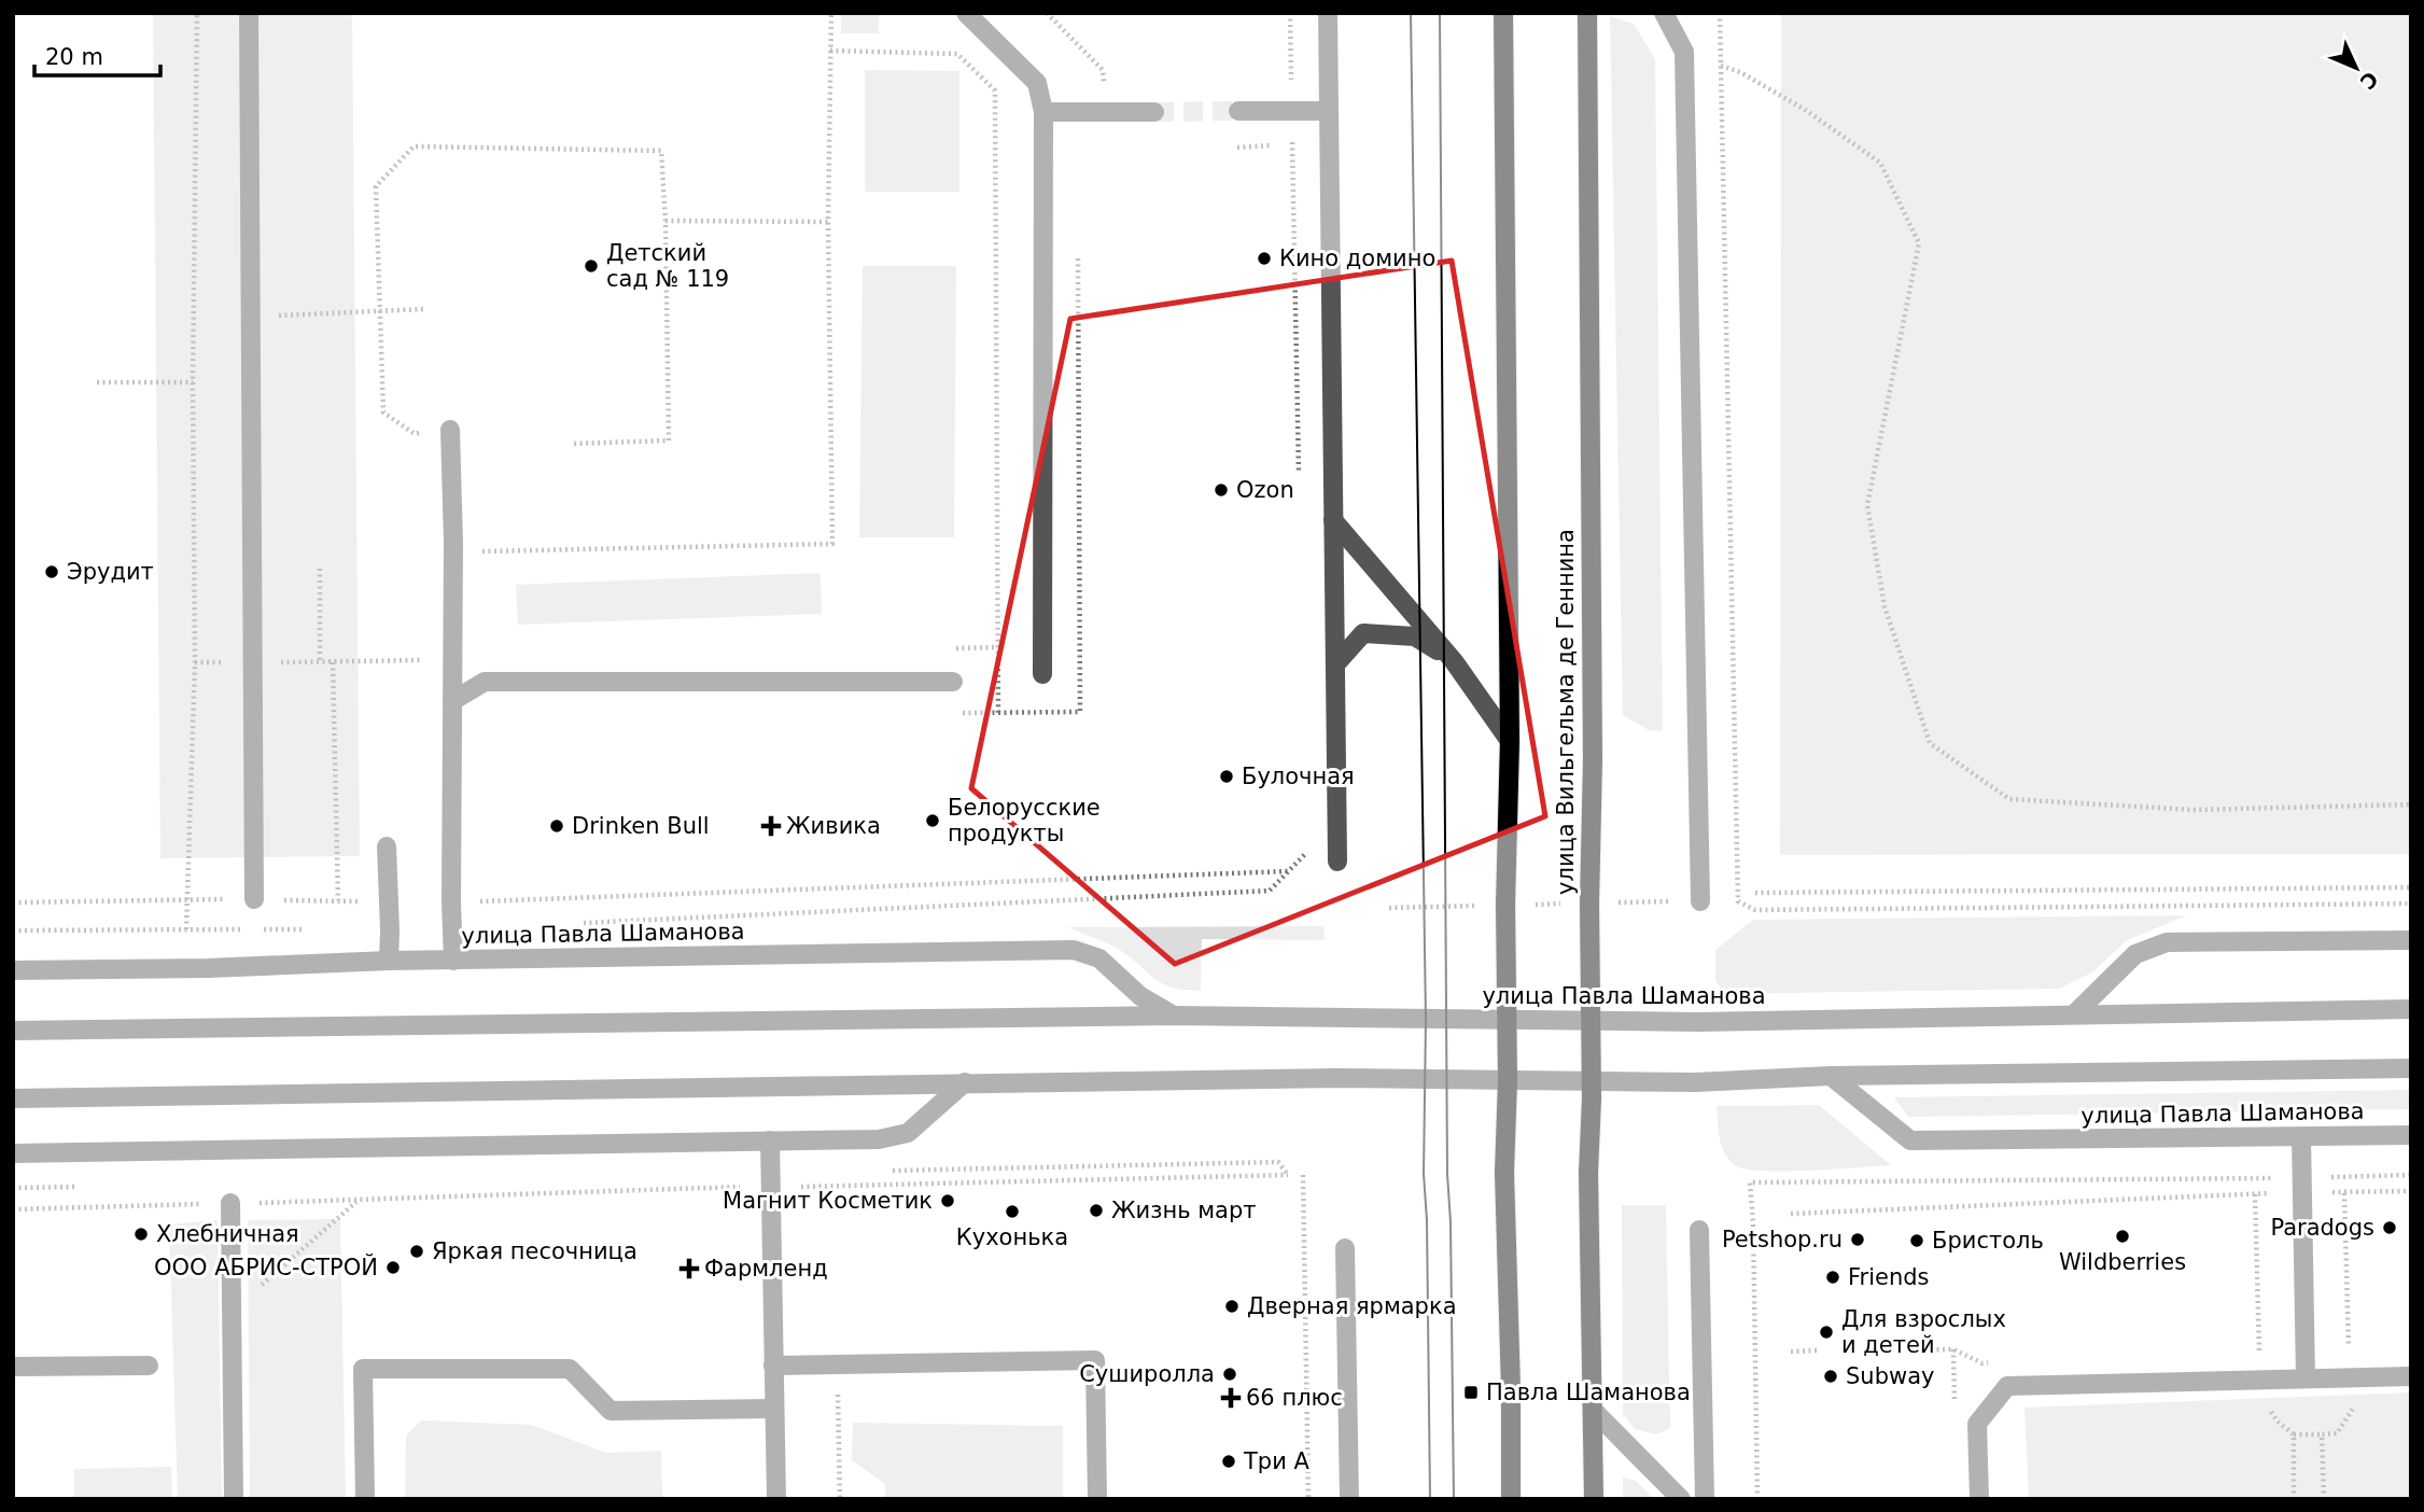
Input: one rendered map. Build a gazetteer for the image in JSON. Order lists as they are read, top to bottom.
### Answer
{
  "streets": {
    "main road": ["улица Вильгельма де Геннина"],
    "street": ["улица Павла Шаманова"]
  },
  "crossings": [
    ["улица Вильгельма де Геннина", "улица Павла Шаманова"]
  ],
  "places": {
    "other": [
      "Кино домино",
      "Детский сад № 119",
      "Ozon",
      "Эрудит",
      "Булочная",
      "Белорусские продукты",
      "Drinken Bull",
      "Магнит Косметик",
      "Жизнь март",
      "Кухонька",
      "Paradogs",
      "Хлебничная",
      "Wildberries",
      "Petshop.ru",
      "Бристоль",
      "Яркая песочница",
      "ООО АБРИС-СТРОЙ",
      "Friends",
      "Дверная ярмарка",
      "Для взрослых и детей",
      "Суширолла",
      "Subway",
      "Три А"
    ],
    "health": ["Живика", "Фармленд", "66 плюс"],
    "transit": ["Павла Шаманова"]
  },
  "scale_bar": "20 m",
  "north": "bottom right"
}
